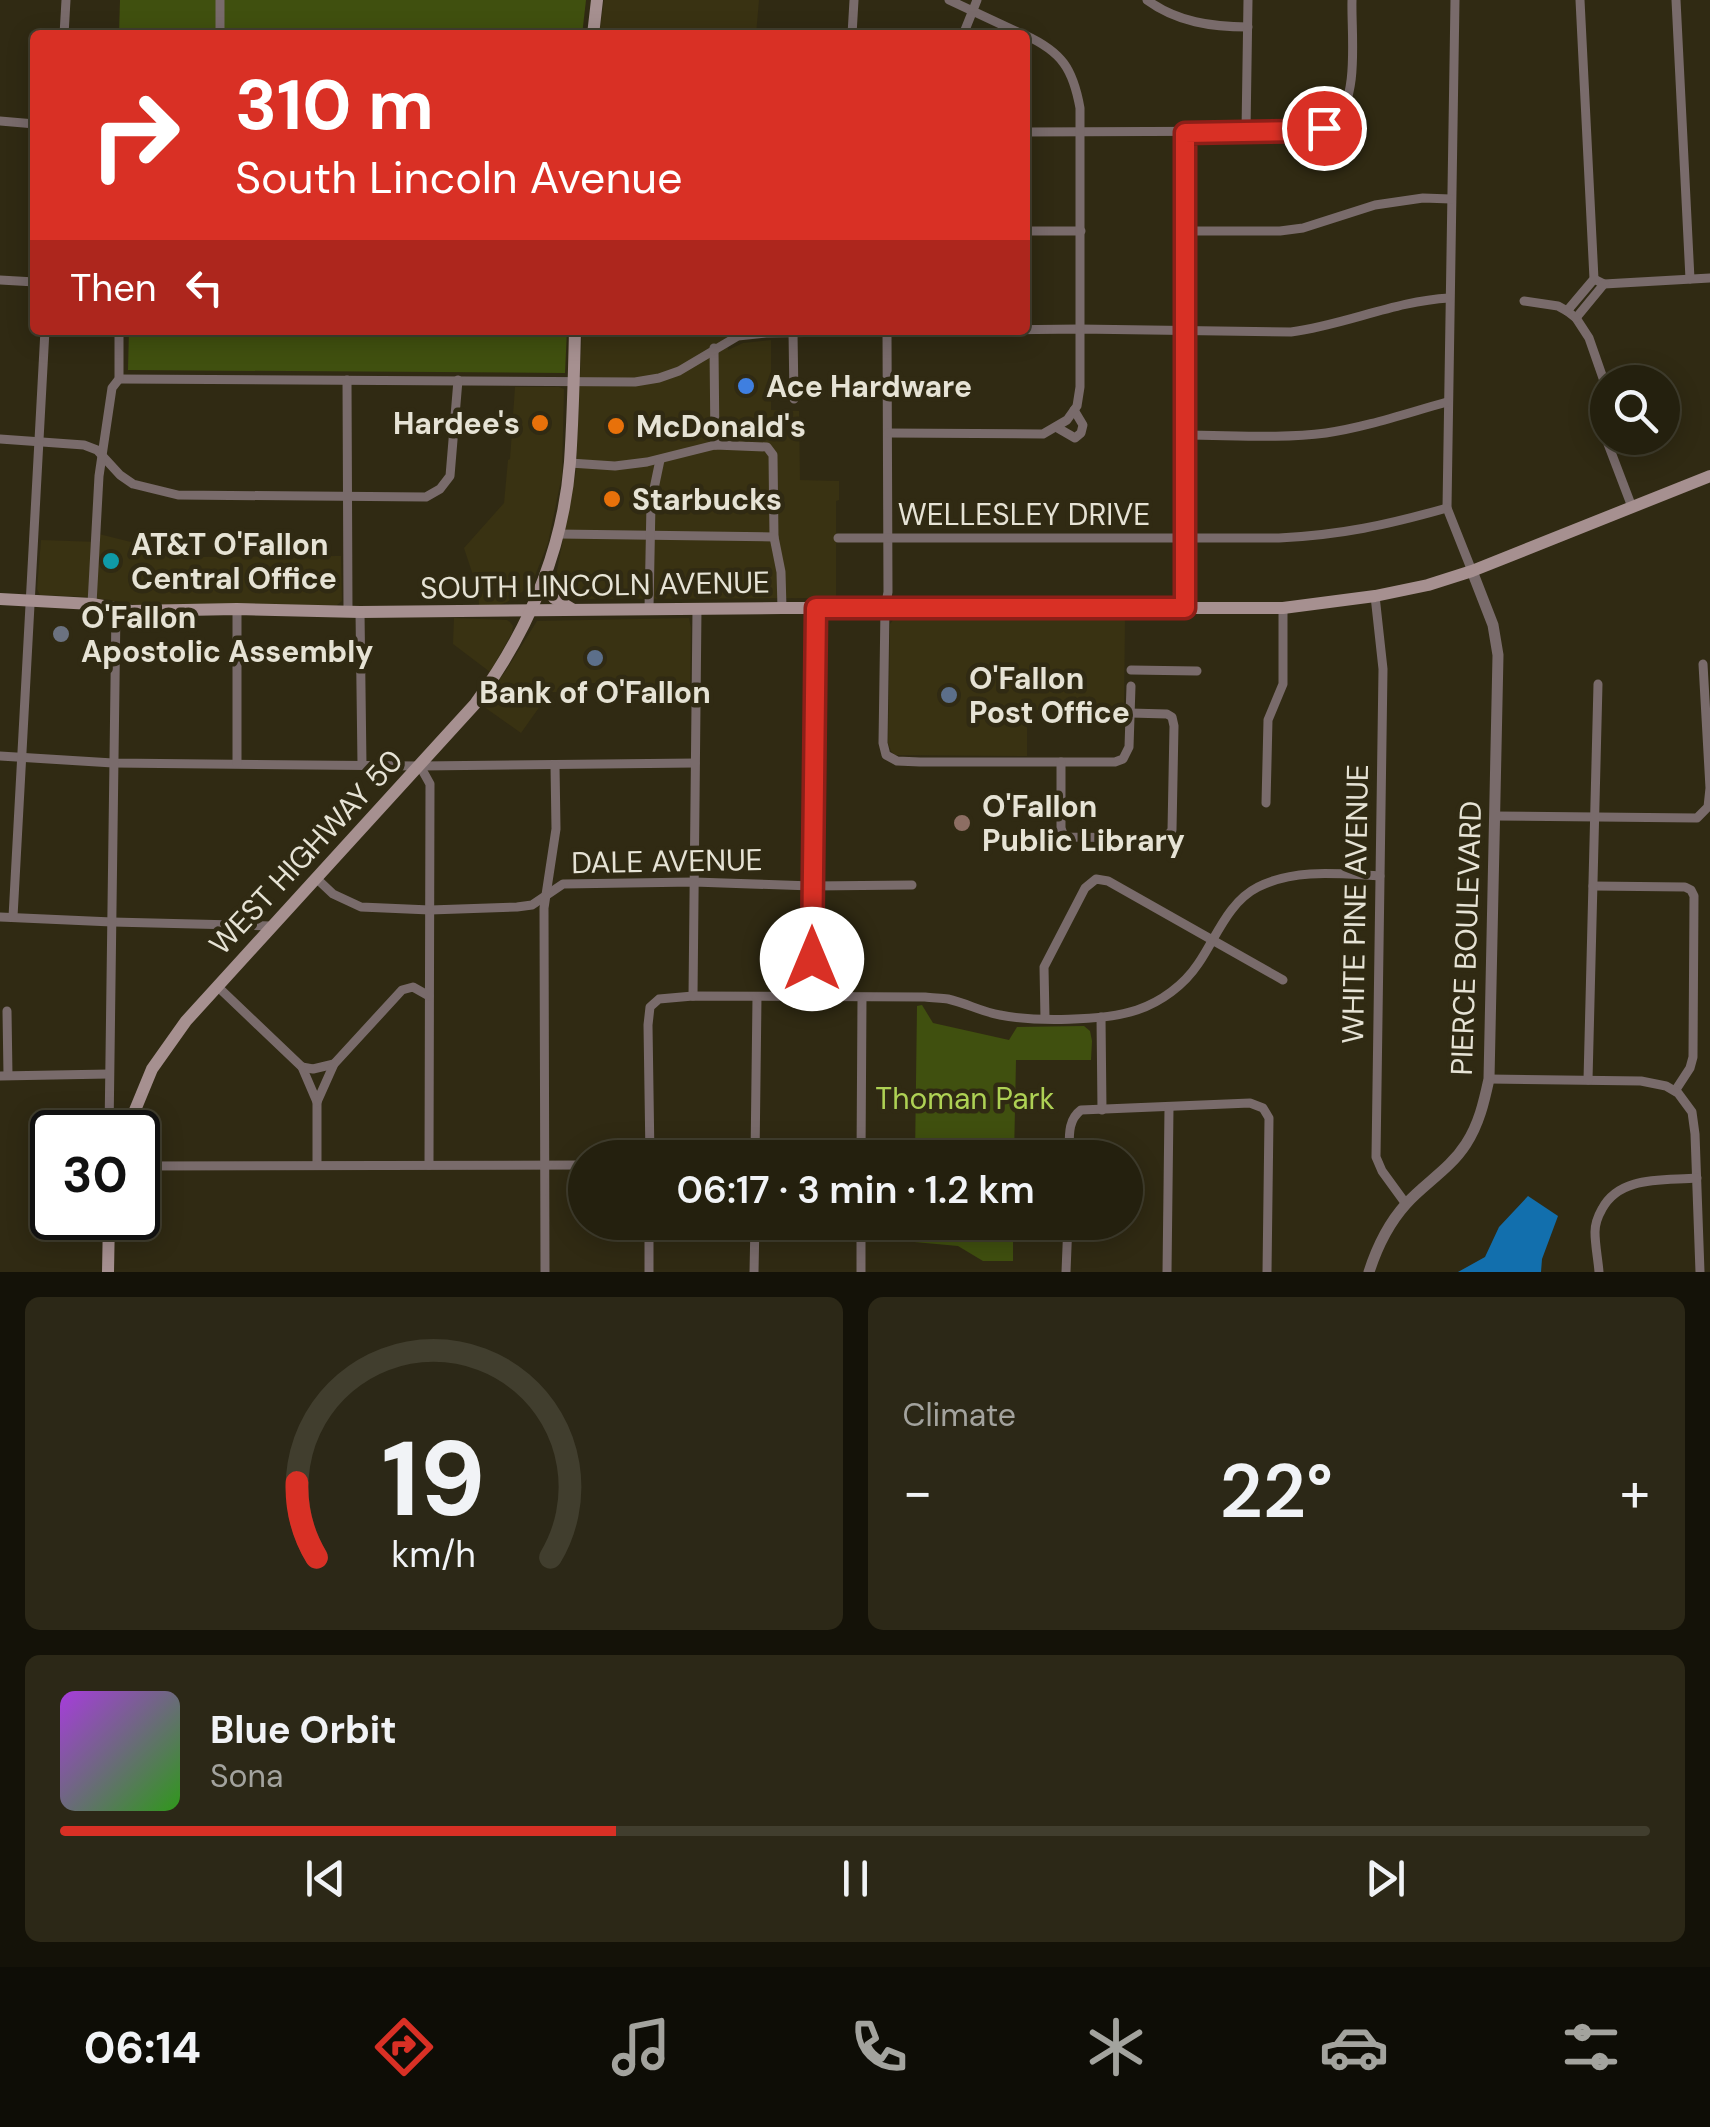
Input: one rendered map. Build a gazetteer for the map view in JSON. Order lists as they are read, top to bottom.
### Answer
{
  "streets": {
    "main road": ["SOUTH LINCOLN AVENUE", "WEST HIGHWAY 50"],
    "street": [
      "WELLESLEY DRIVE",
      "DALE AVENUE",
      "WHITE PINE AVENUE",
      "PIERCE BOULEVARD"
    ]
  },
  "crossings": [
    ["SOUTH LINCOLN AVENUE", "WEST HIGHWAY 50"],
    ["SOUTH LINCOLN AVENUE", "WHITE PINE AVENUE"],
    ["SOUTH LINCOLN AVENUE", "PIERCE BOULEVARD"],
    ["WEST HIGHWAY 50", "DALE AVENUE"],
    ["WHITE PINE AVENUE", "PIERCE BOULEVARD"]
  ],
  "parks": ["Thoman Park"],
  "places": [
    "Ace Hardware",
    "Hardee's",
    "McDonald's",
    "Starbucks",
    "AT&T O'Fallon Central Office",
    "O'Fallon Apostolic Assembly",
    "Bank of O'Fallon",
    "O'Fallon Post Office",
    "O'Fallon Public Library"
  ],
  "page": {
    "turn": ["310 m", "South Lincoln Avenue"],
    "then": "Then",
    "limit": "30",
    "trip": "06:17 · 3 min · 1.2 km",
    "tile": "Climate",
    "heat": ["−", "22°", "+"],
    "song": ["Blue Orbit", "Sona"],
    "tabs": "06:14",
    "gauge": ["19", "km/h"]
  }
}
